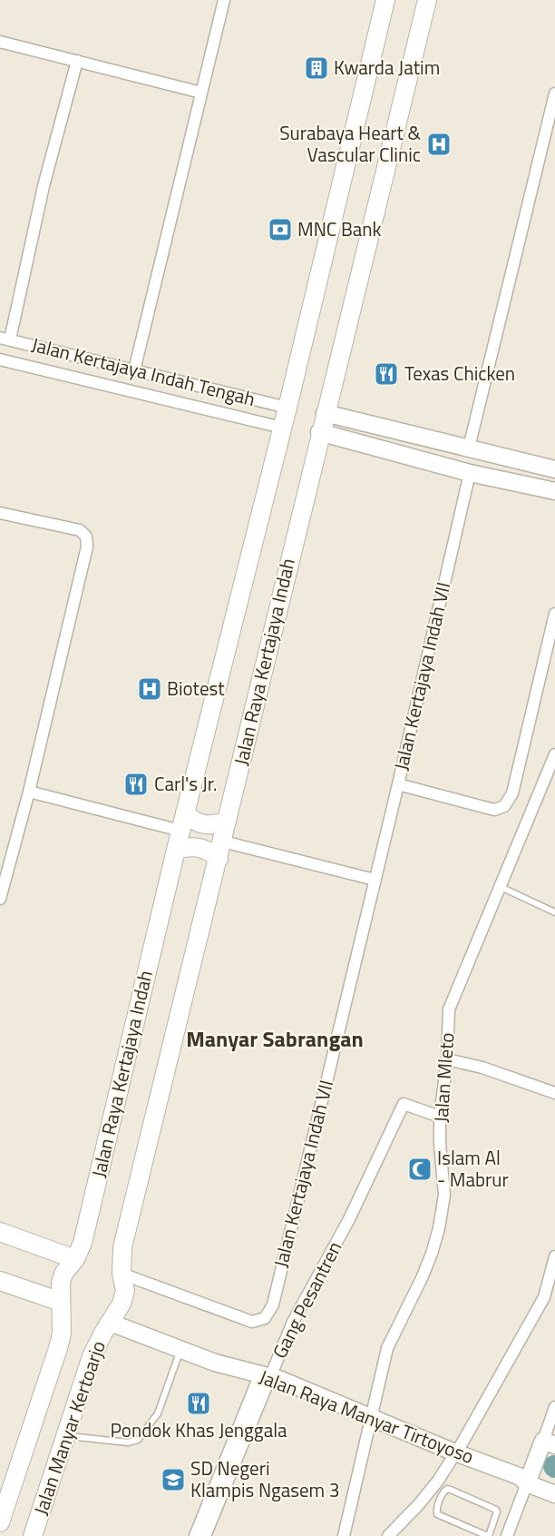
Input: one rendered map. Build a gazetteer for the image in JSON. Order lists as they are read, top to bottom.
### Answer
{
  "streets": {
    "main road": ["Jalan Raya Kertajaya Indah", "Jalan Manyar Kertoarjo"],
    "street": [
      "Jalan Kertajaya Indah Tengah",
      "Jalan Kertajaya Indah VII",
      "Jalan Mleto",
      "Gang Pesantren",
      "Jalan Raya Manyar Tirtoyoso"
    ]
  },
  "crossings": [
    ["Jalan Kertajaya Indah Tengah", "Jalan Raya Kertajaya Indah"],
    ["Jalan Raya Kertajaya Indah", "Jalan Kertajaya Indah VII"],
    ["Jalan Raya Kertajaya Indah", "Jalan Raya Manyar Tirtoyoso"],
    ["Jalan Raya Kertajaya Indah", "Jalan Manyar Kertoarjo"],
    ["Jalan Mleto", "Gang Pesantren"],
    ["Jalan Mleto", "Jalan Raya Manyar Tirtoyoso"],
    ["Gang Pesantren", "Jalan Raya Manyar Tirtoyoso"],
    ["Jalan Raya Manyar Tirtoyoso", "Jalan Manyar Kertoarjo"]
  ],
  "districts": ["Manyar Sabrangan"],
  "places": {
    "building": ["Kwarda Jatim"],
    "hospital": ["Surabaya Heart & Vascular Clinic", "Biotest"],
    "bank": ["MNC Bank"],
    "restaurant": ["Texas Chicken", "Carl's Jr.", "Pondok Khas Jenggala"],
    "mosque": ["Islam Al - Mabrur"],
    "school or university": ["SD Negeri Klampis Ngasem 3"]
  }
}
